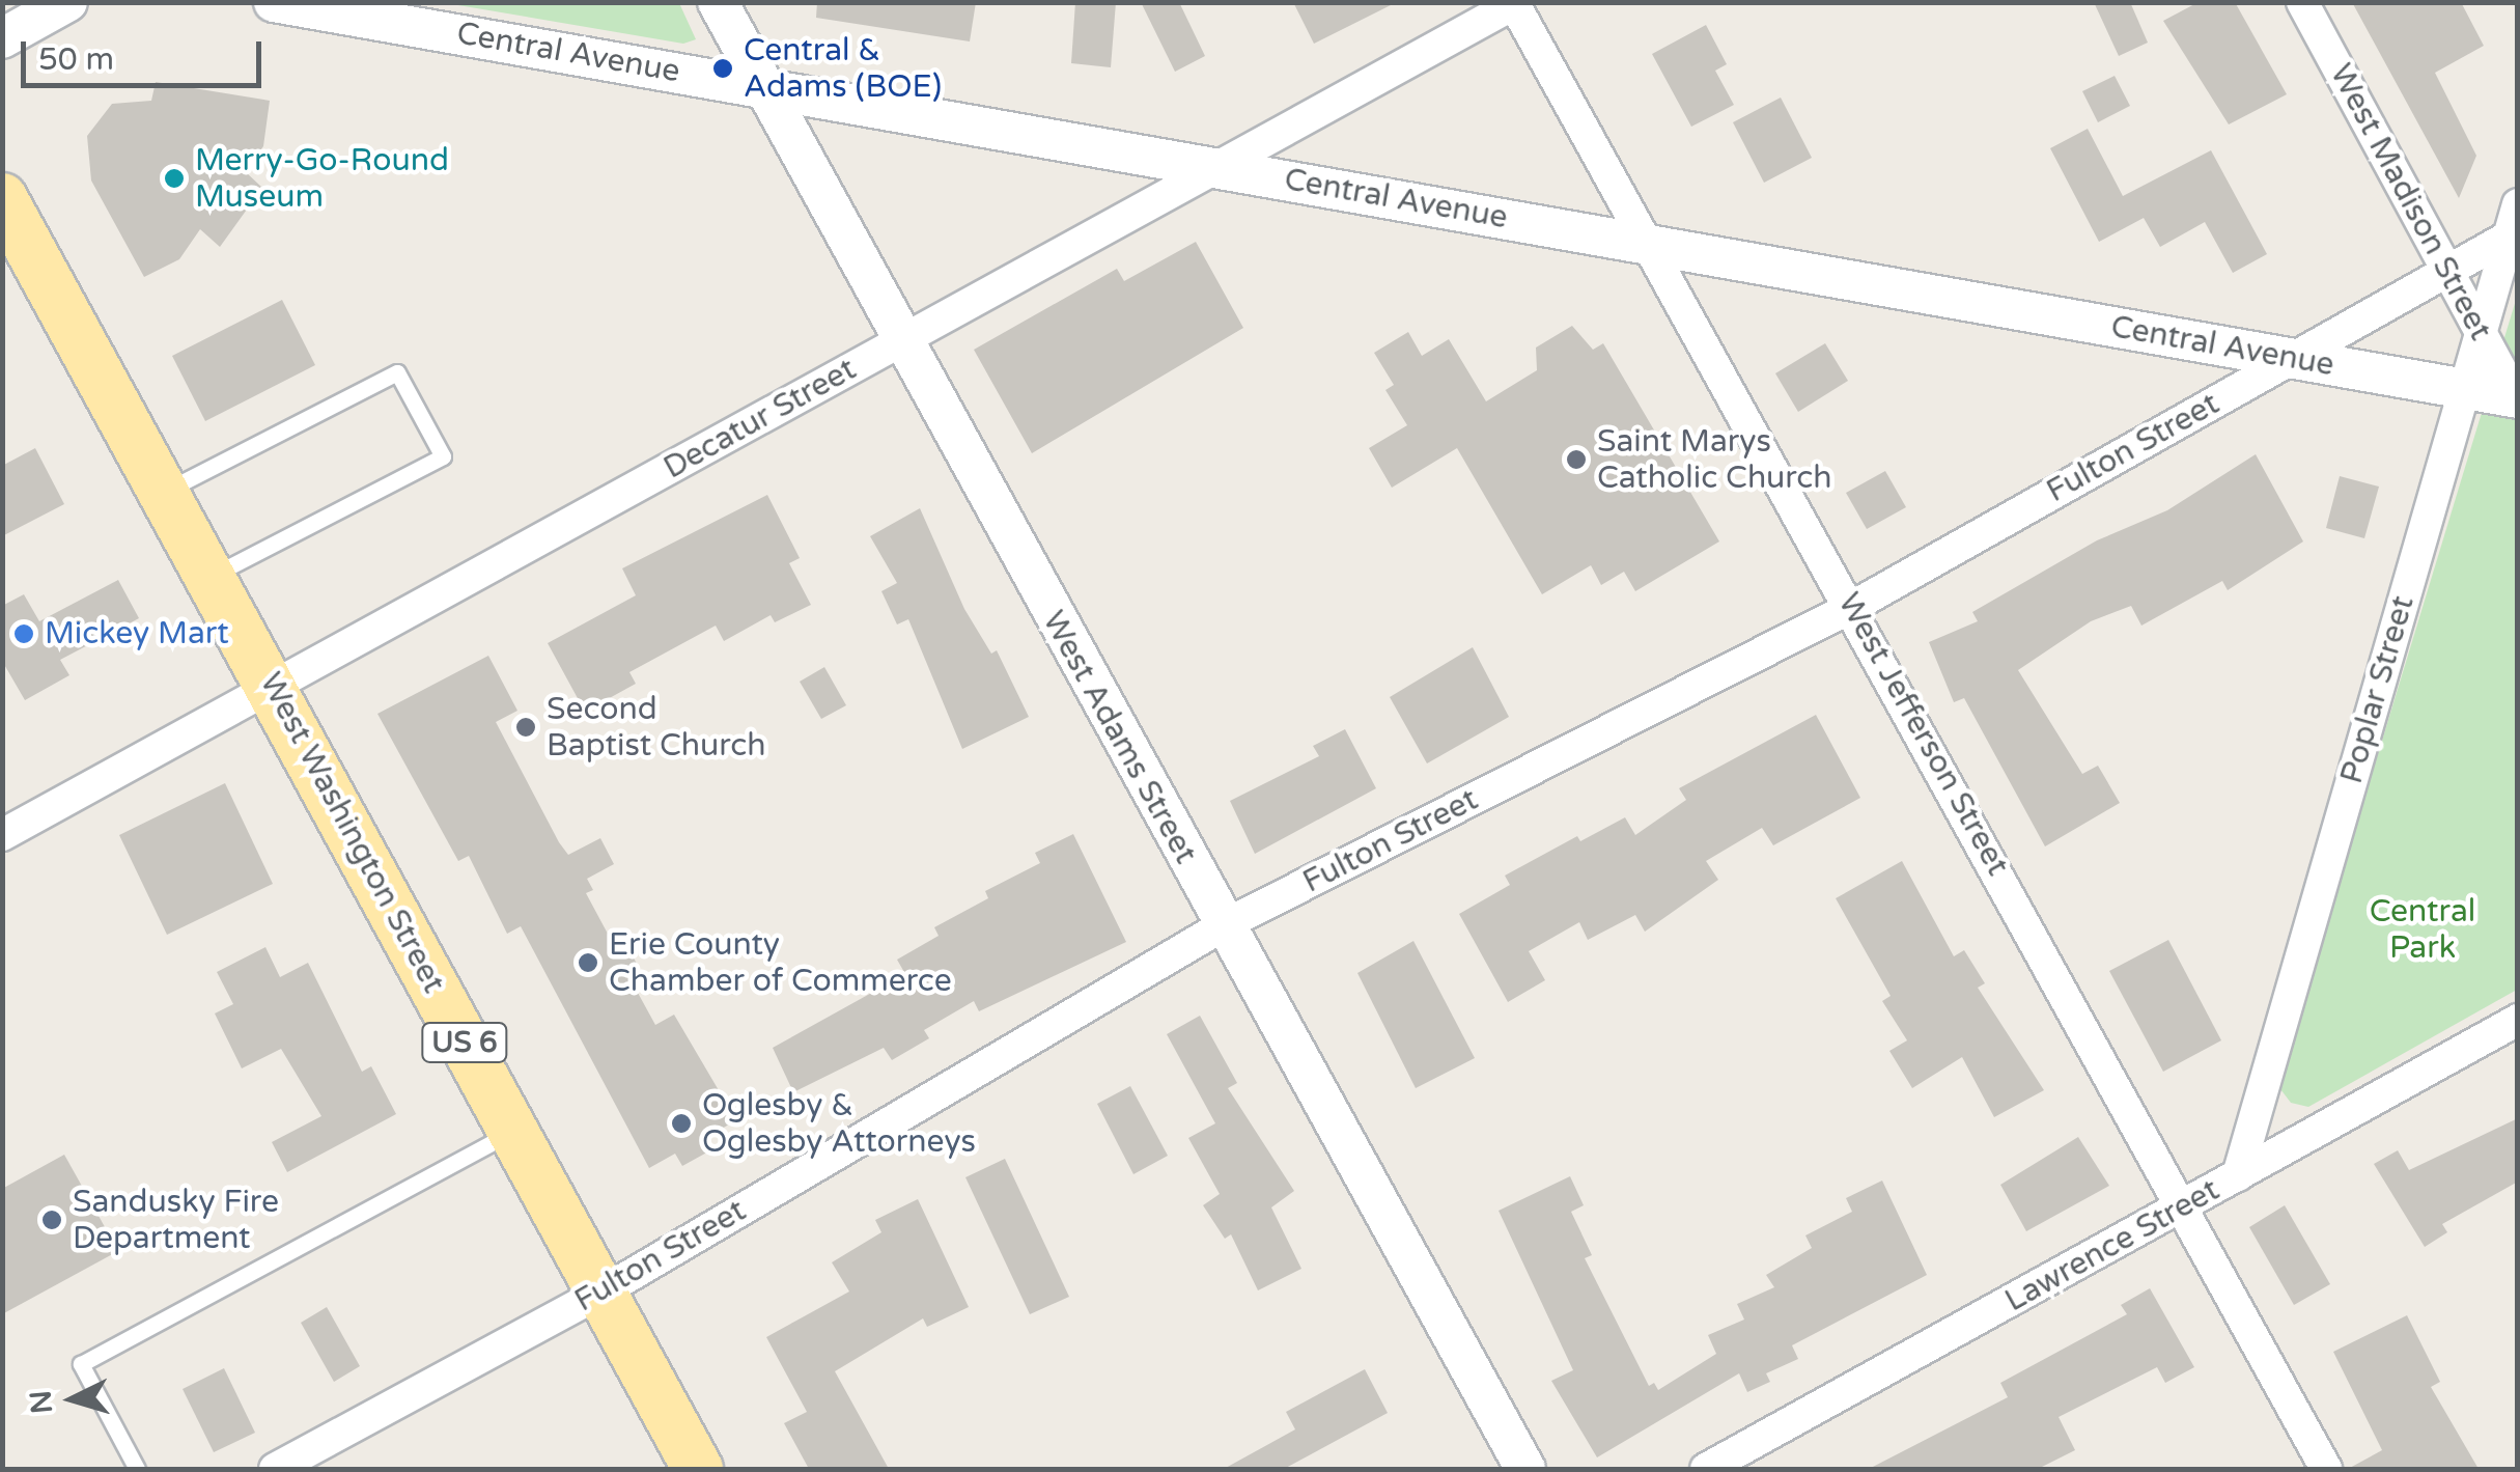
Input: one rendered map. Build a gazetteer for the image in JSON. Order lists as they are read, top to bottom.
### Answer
{
  "streets": {
    "main road": ["West Washington Street", "US 6"],
    "street": [
      "Central Avenue",
      "West Madison Street",
      "Decatur Street",
      "Fulton Street",
      "Poplar Street",
      "West Jefferson Street",
      "West Adams Street",
      "Lawrence Street"
    ]
  },
  "crossings": [
    ["Central Avenue", "West Madison Street"],
    ["Central Avenue", "Decatur Street"],
    ["Central Avenue", "Fulton Street"],
    ["Central Avenue", "Poplar Street"],
    ["Central Avenue", "West Jefferson Street"],
    ["Central Avenue", "West Adams Street"],
    ["West Madison Street", "Fulton Street"],
    ["West Madison Street", "Poplar Street"],
    ["Decatur Street", "West Jefferson Street"],
    ["Decatur Street", "West Adams Street"],
    ["Decatur Street", "West Washington Street"],
    ["Fulton Street", "Poplar Street"],
    ["Fulton Street", "West Jefferson Street"],
    ["Fulton Street", "West Adams Street"],
    ["Fulton Street", "West Washington Street"],
    ["Poplar Street", "Lawrence Street"],
    ["West Jefferson Street", "Lawrence Street"]
  ],
  "parks": ["Central Park"],
  "places": [
    "Central & Adams (BOE)",
    "Merry-Go-Round Museum",
    "Saint Marys Catholic Church",
    "Mickey Mart",
    "Second Baptist Church",
    "Erie County Chamber of Commerce",
    "Oglesby & Oglesby Attorneys",
    "Sandusky Fire Department"
  ],
  "scale_bar": "50 m",
  "north": "left"
}
